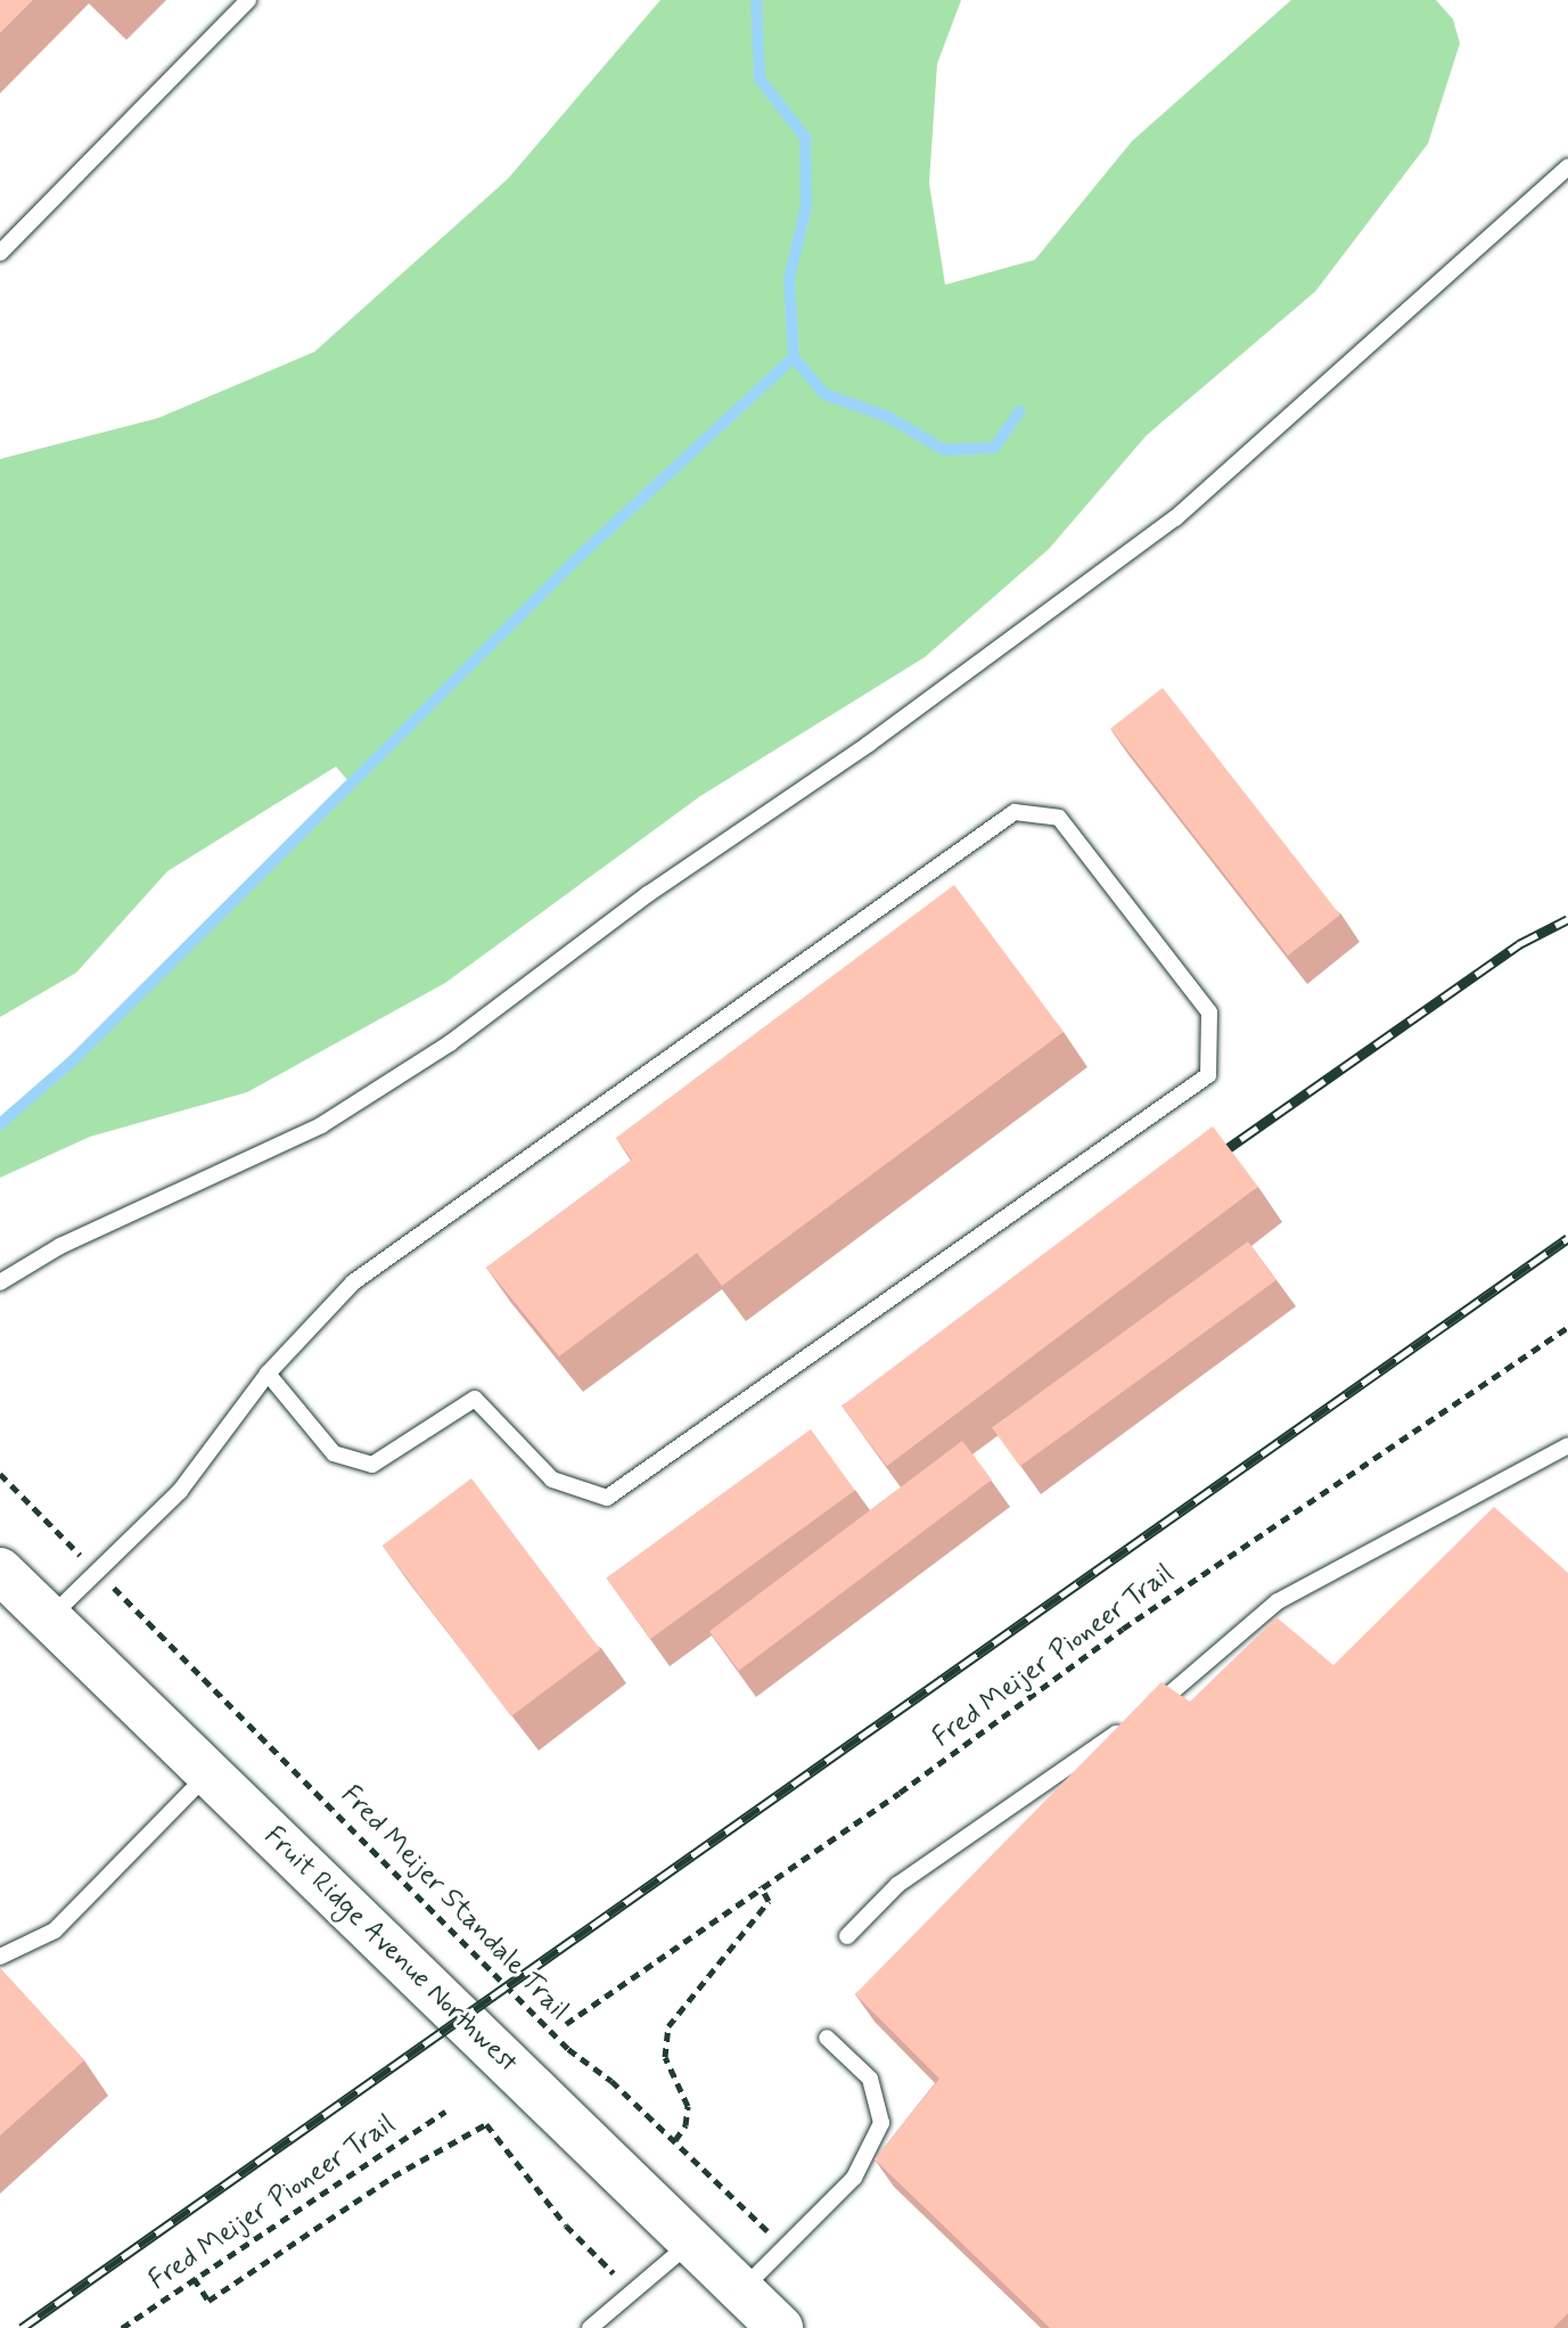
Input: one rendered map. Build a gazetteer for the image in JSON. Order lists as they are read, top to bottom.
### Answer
{
  "streets": {
    "main road": ["Fruit Ridge Avenue Northwest"],
    "path": ["Fred Meijer Pioneer Trail", "Fred Meijer Standale Trail"]
  }
}
